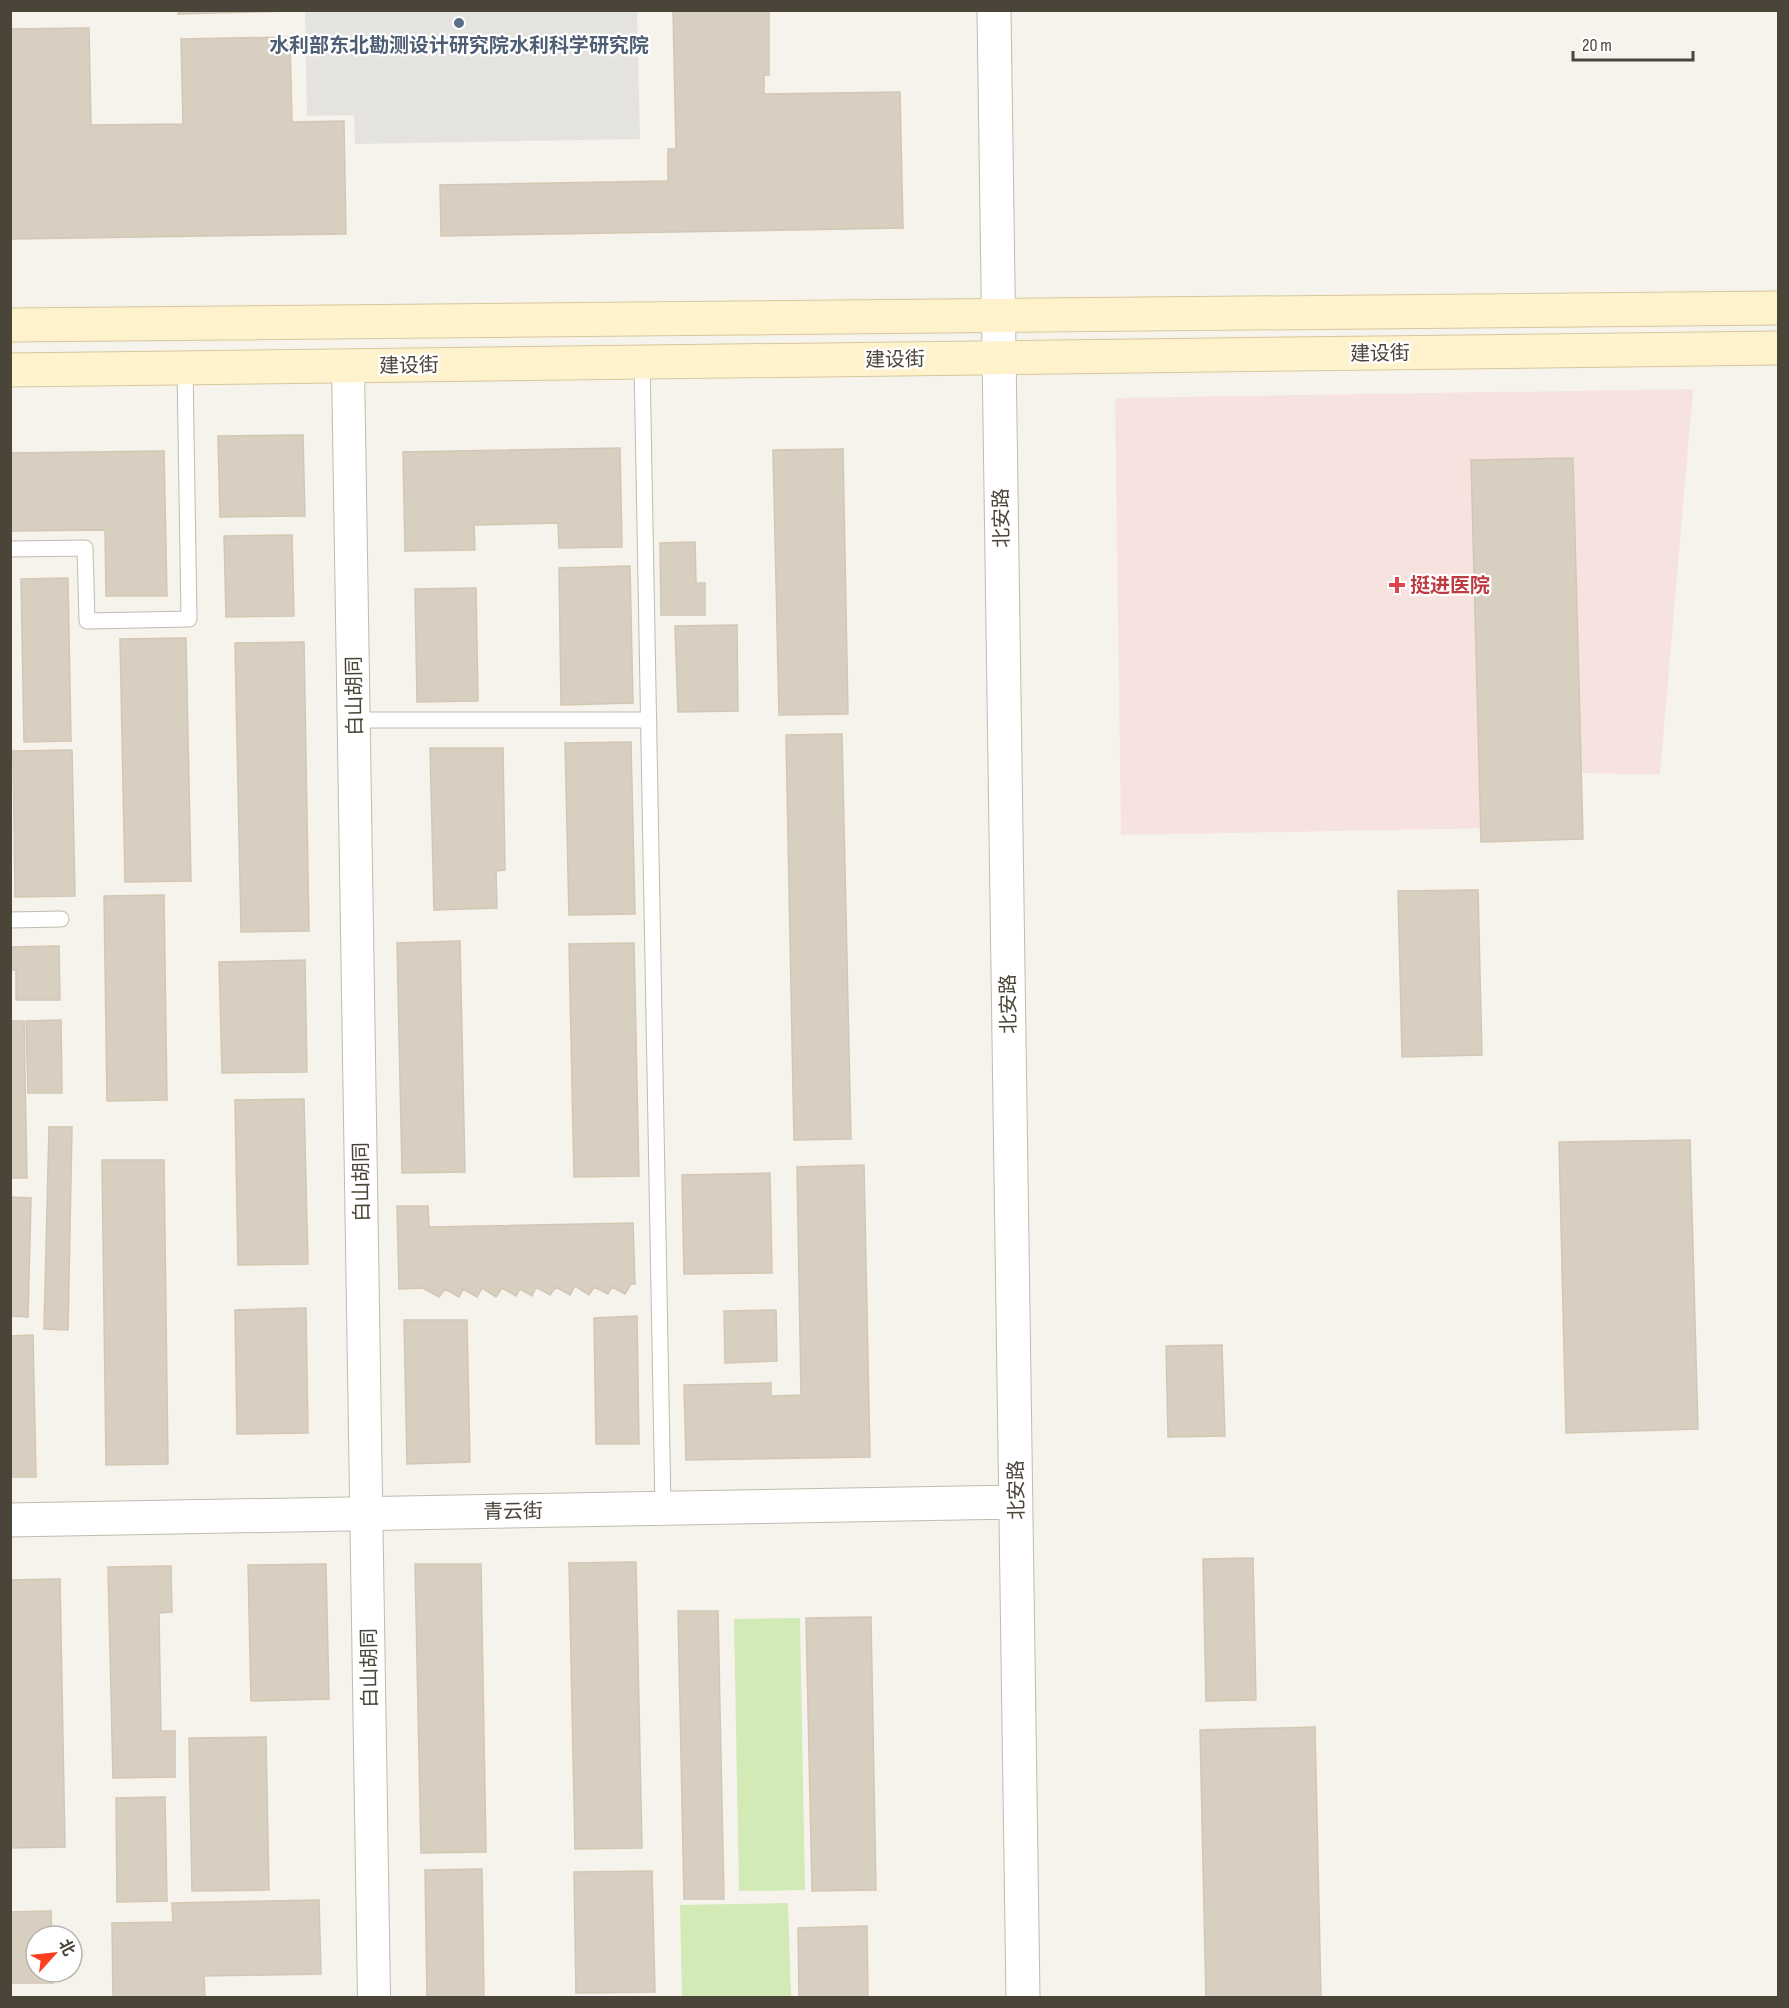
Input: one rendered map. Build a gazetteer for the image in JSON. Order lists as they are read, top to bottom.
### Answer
{
  "streets": {
    "main road": ["建设街"],
    "street": ["北安路", "白山胡同", "青云街"]
  },
  "crossings": [
    ["建设街", "北安路"],
    ["建设街", "白山胡同"],
    ["北安路", "青云街"],
    ["白山胡同", "青云街"]
  ],
  "places": {
    "other": ["水利部东北勘测设计研究院水利科学研究院"],
    "health": ["挺进医院"]
  },
  "scale_bar": "20 m",
  "north": "top right"
}
